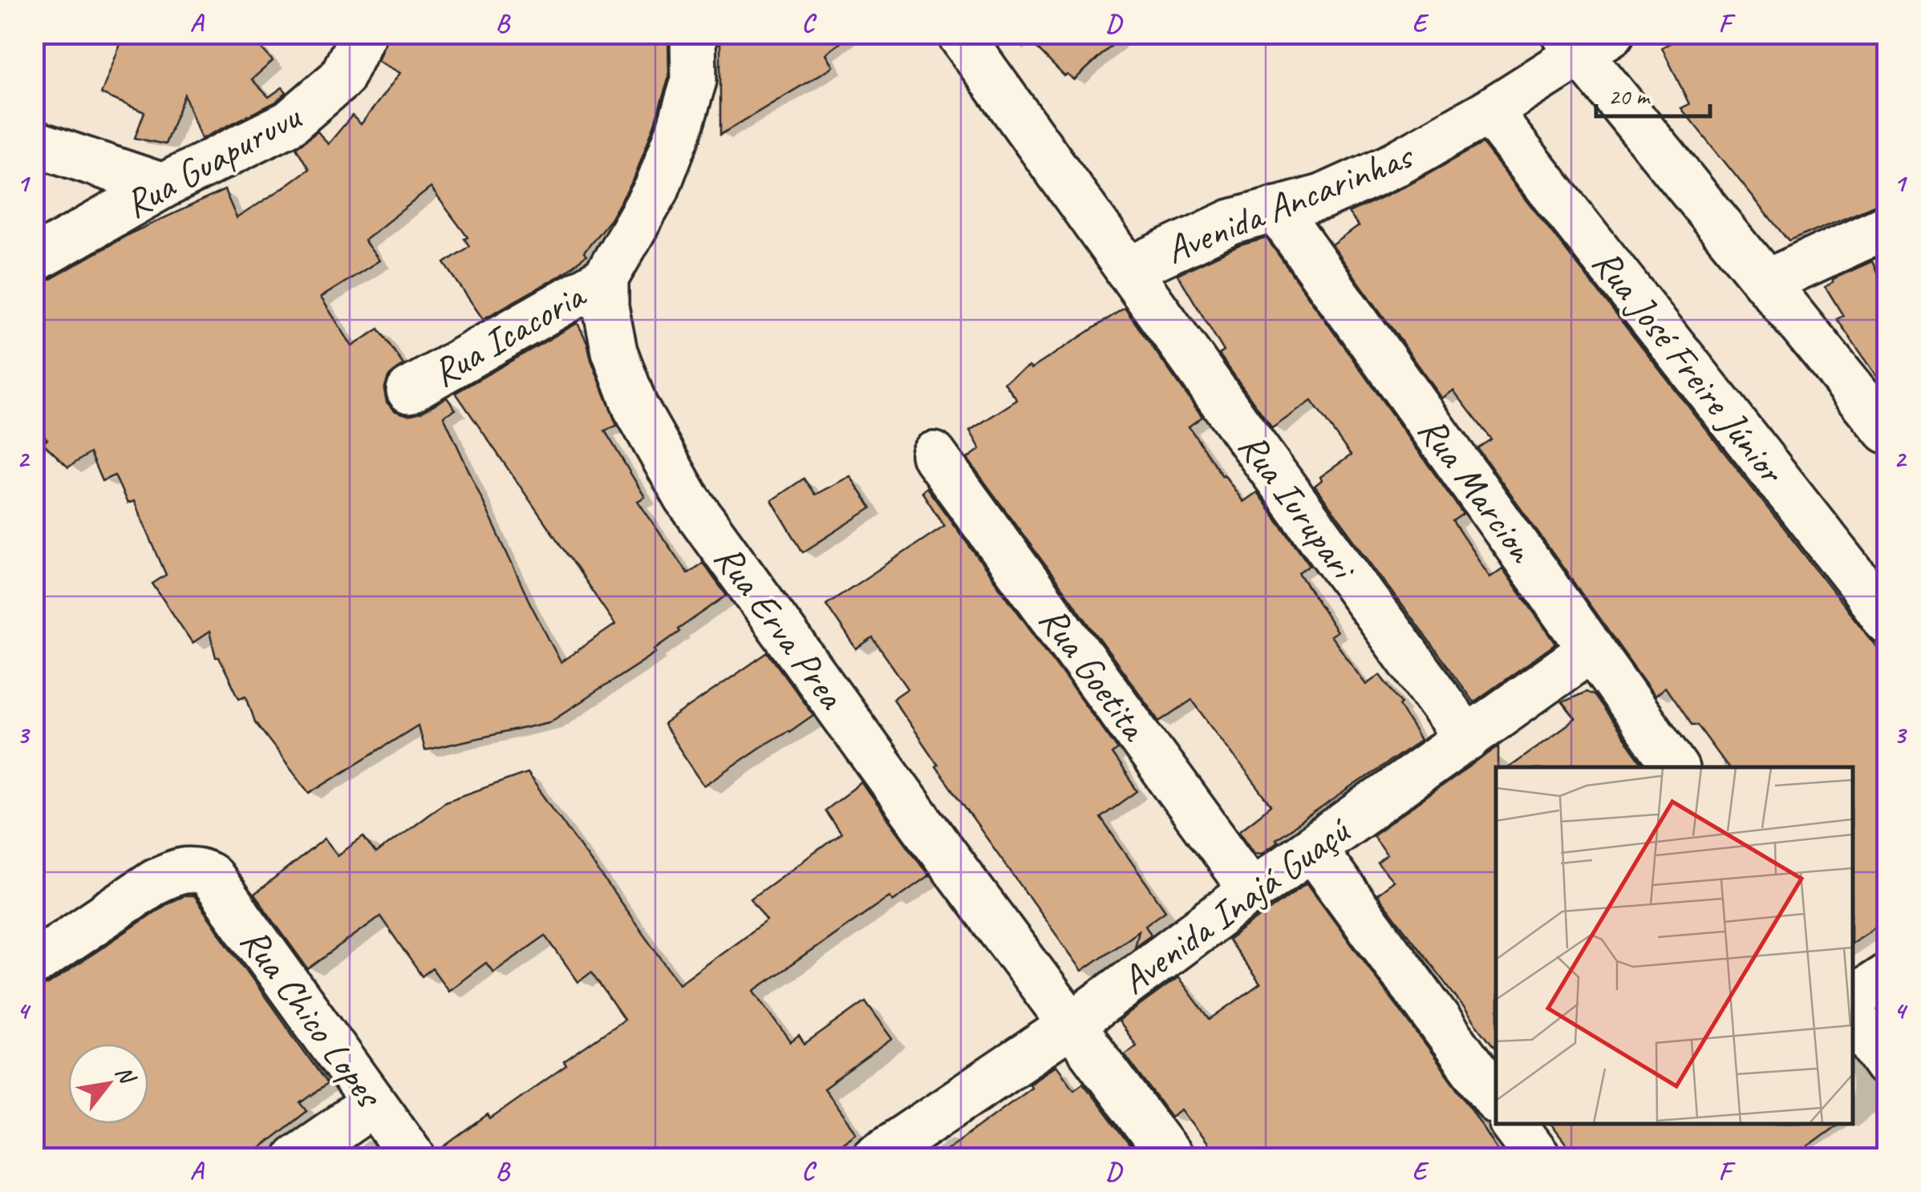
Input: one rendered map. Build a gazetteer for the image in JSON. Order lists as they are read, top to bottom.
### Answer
{
  "streets": {
    "street": [
      "Rua Guapuruvu",
      "Avenida Ancarinhas",
      "Rua Icacoria",
      "Rua José Freire Júnior",
      "Rua Marcion",
      "Rua Iurupari",
      "Rua Erva Prea",
      "Rua Goetita",
      "Avenida Inajá Guaçú",
      "Rua Chico Lopes"
    ]
  },
  "crossings": [
    ["Avenida Ancarinhas", "Rua José Freire Júnior"],
    ["Avenida Ancarinhas", "Rua Marcion"],
    ["Avenida Ancarinhas", "Rua Iurupari"],
    ["Rua Icacoria", "Rua Erva Prea"],
    ["Rua Marcion", "Avenida Inajá Guaçú"],
    ["Rua Iurupari", "Avenida Inajá Guaçú"],
    ["Rua Erva Prea", "Avenida Inajá Guaçú"],
    ["Rua Goetita", "Avenida Inajá Guaçú"]
  ],
  "scale_bar": "20 m",
  "north": "top right",
  "grid": {
    "columns": [
      "A",
      "B",
      "C",
      "D",
      "E",
      "F"
    ],
    "rows": [
      "1",
      "2",
      "3",
      "4"
    ]
  }
}
